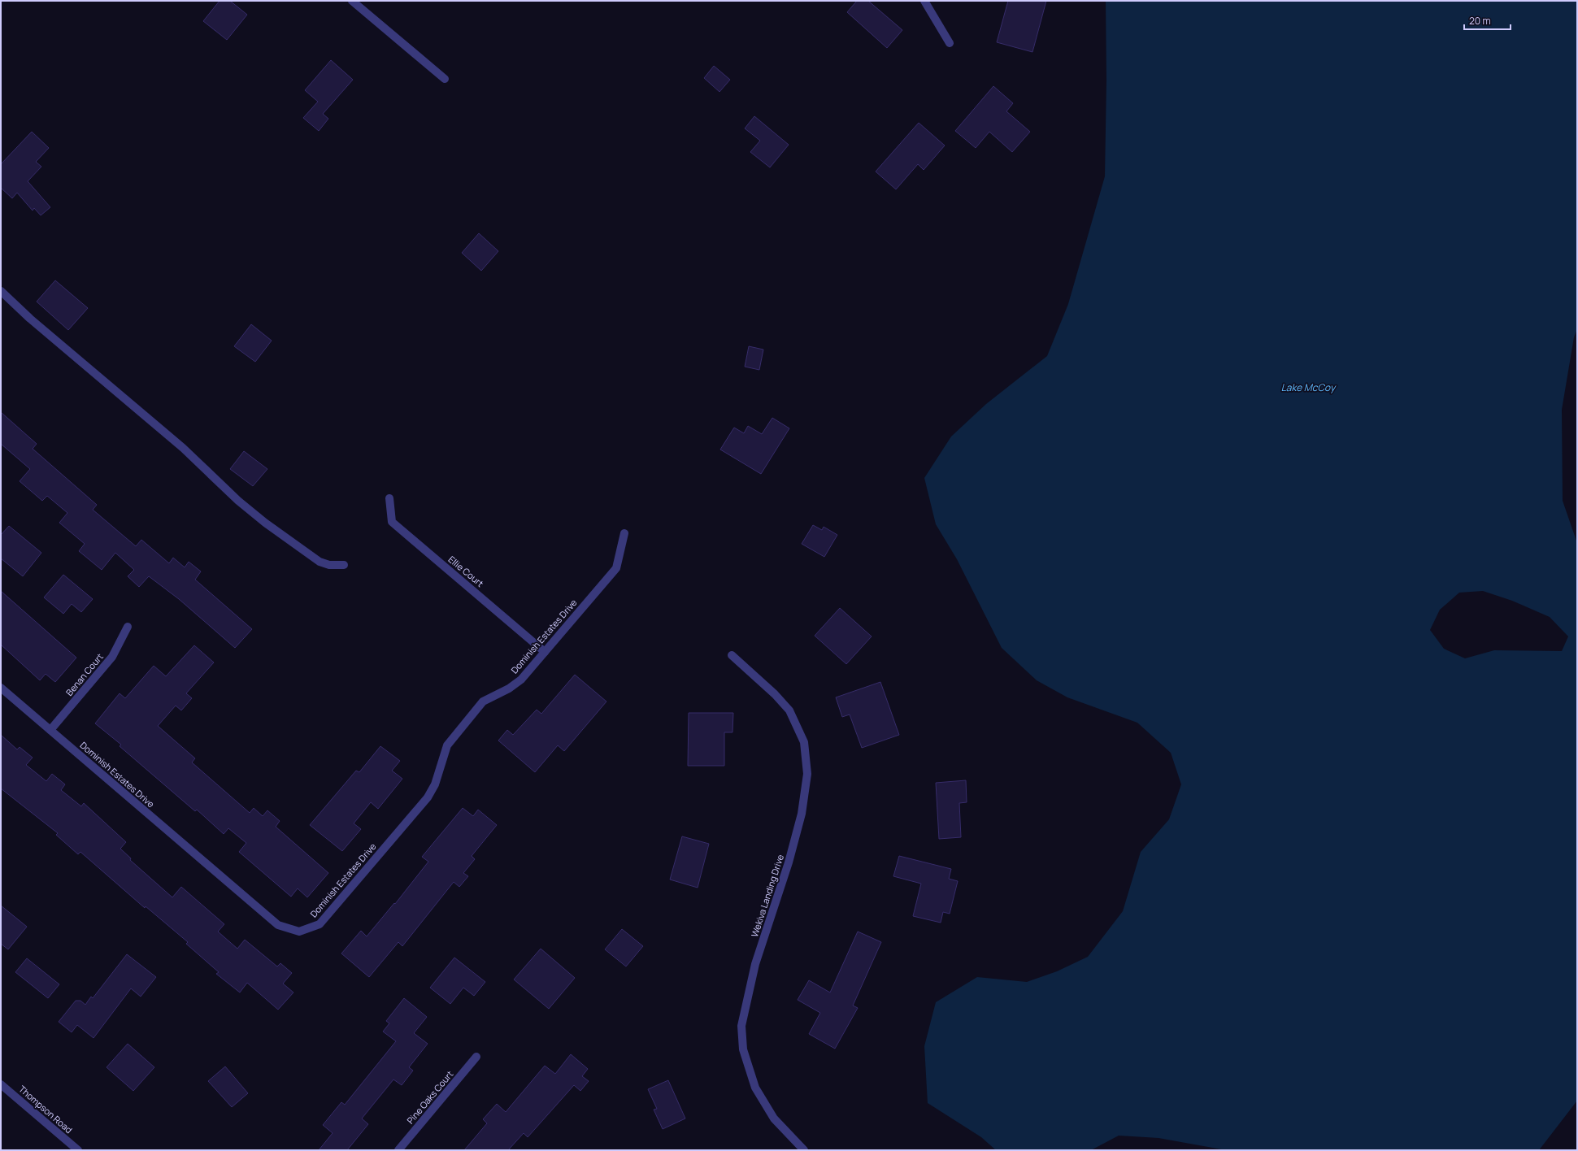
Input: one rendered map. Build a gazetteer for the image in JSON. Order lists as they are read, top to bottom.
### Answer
{
  "streets": {
    "street": [
      "Ellie Court",
      "Dominish Estates Drive",
      "Benan Court",
      "Wekiva Landing Drive",
      "Pine Oaks Court",
      "Thompson Road"
    ]
  },
  "crossings": [
    ["Ellie Court", "Dominish Estates Drive"],
    ["Dominish Estates Drive", "Benan Court"]
  ],
  "water": ["Lake McCoy"],
  "scale_bar": "20 m"
}
